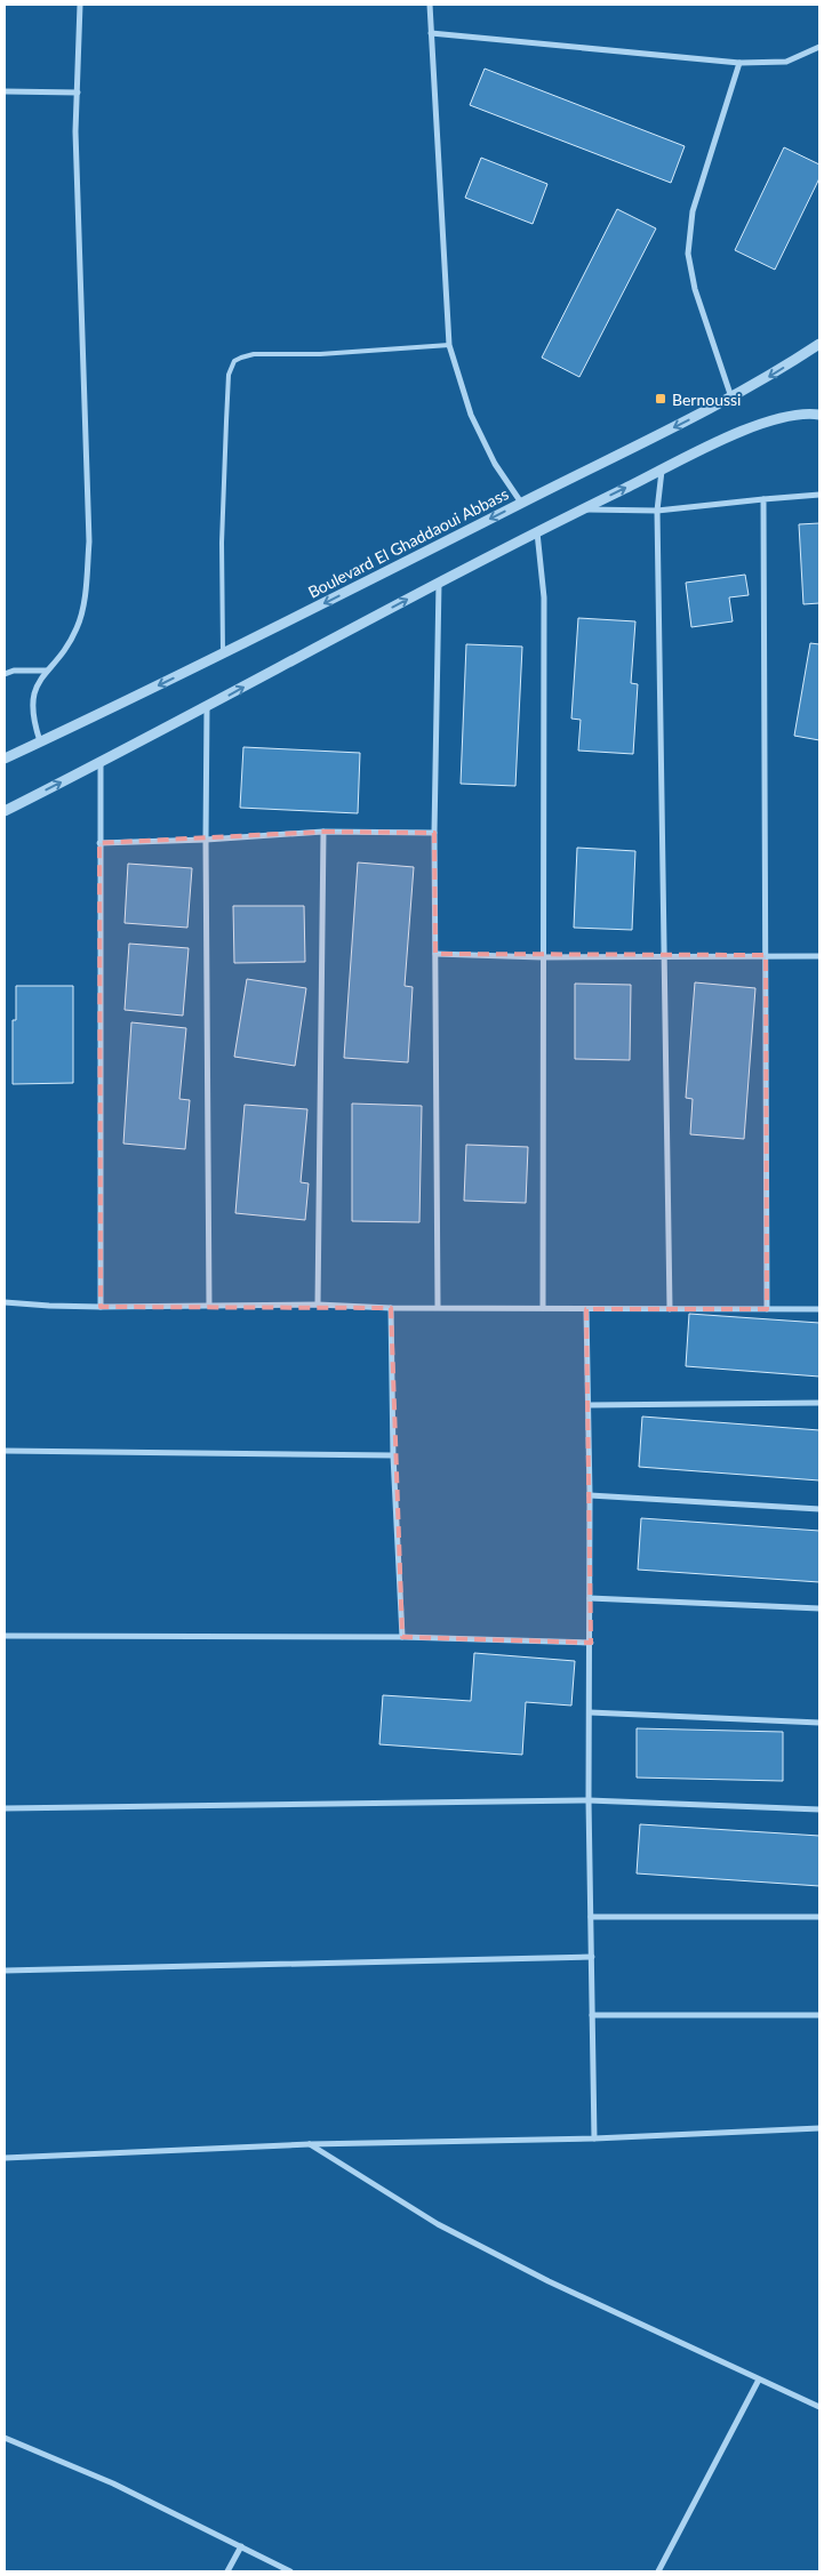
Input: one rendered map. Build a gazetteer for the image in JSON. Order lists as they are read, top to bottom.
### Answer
{
  "streets": {
    "street": ["Boulevard El Ghaddaoui Abbass"]
  },
  "places": {
    "transit": ["Bernoussi"]
  }
}
